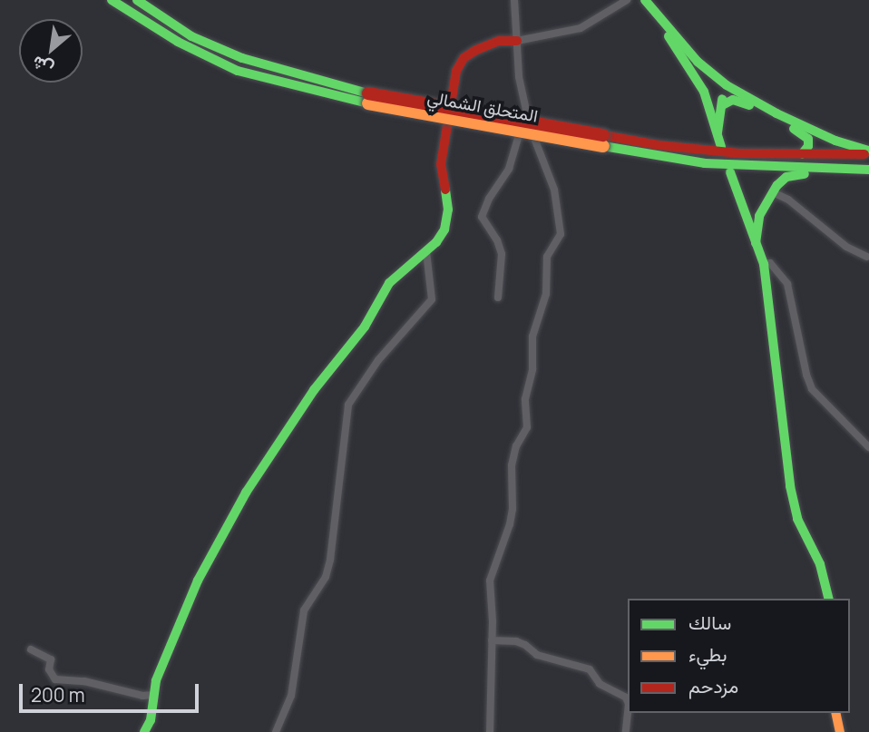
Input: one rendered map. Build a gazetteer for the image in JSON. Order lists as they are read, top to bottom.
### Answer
{
  "streets": {
    "main road": ["المتحلق الشمالي"]
  },
  "legend": ["سالك", "بطيء", "مزدحم"],
  "scale_bar": "200 m",
  "north": "bottom left"
}
